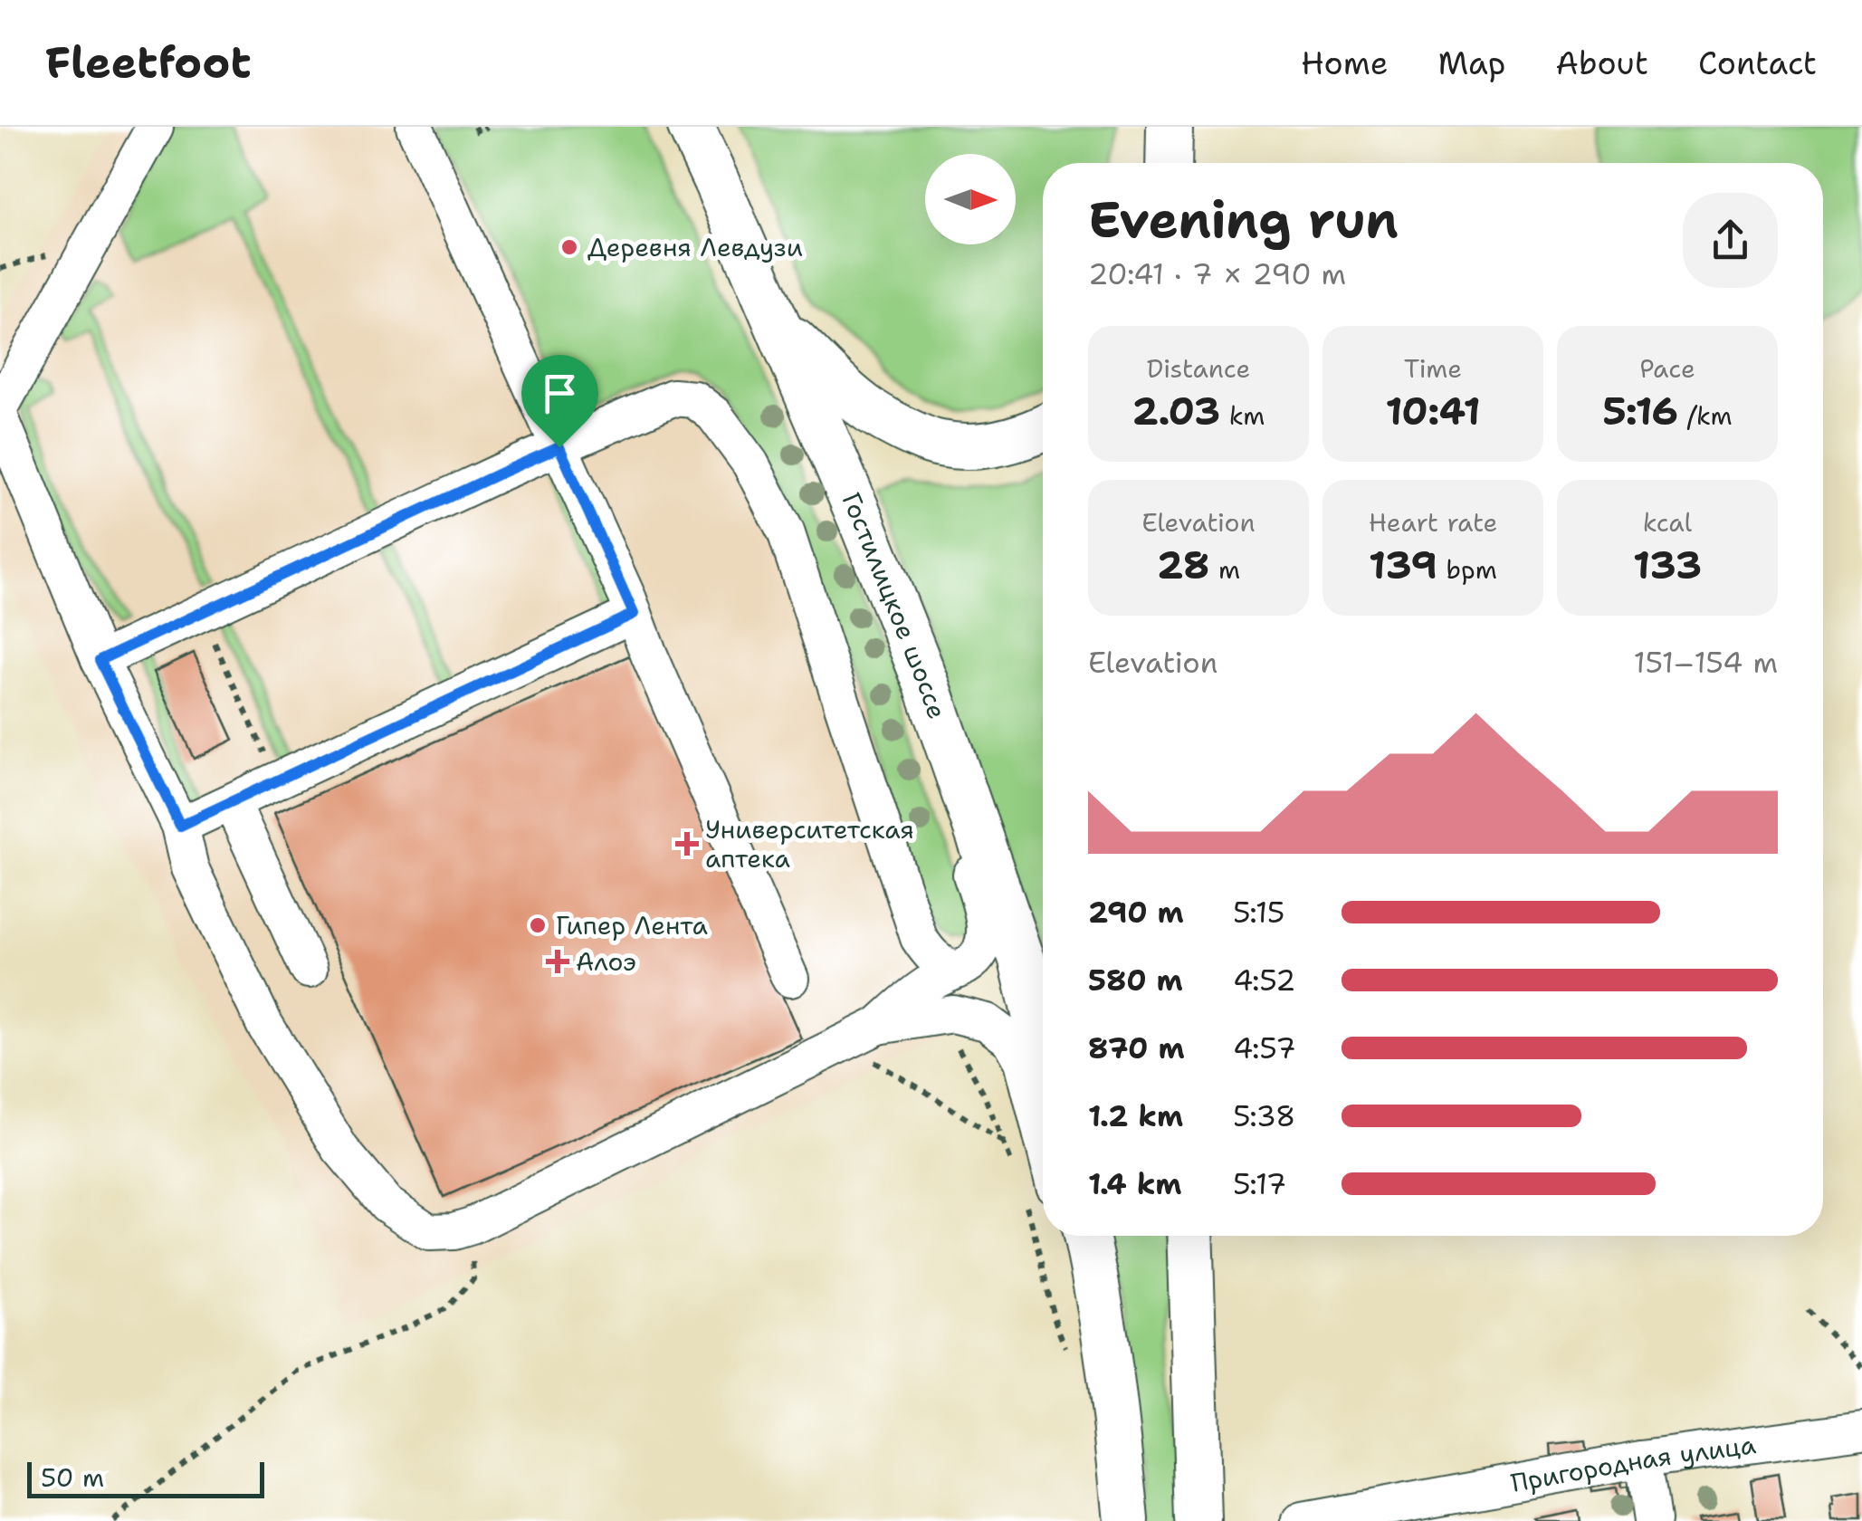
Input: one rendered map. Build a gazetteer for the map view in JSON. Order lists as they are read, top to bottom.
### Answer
{
  "streets": {
    "main road": ["Гостилицкое шоссе"],
    "street": ["Пригородная улица"]
  },
  "places": {
    "other": ["Деревня Левдузи", "Гипер Лента"],
    "health": ["Университетская аптека", "Алоэ"]
  },
  "scale_bar": "50 m",
  "north": "right",
  "page": {
    "header": "Fleetfoot",
    "nav": [
      "Home",
      "Map",
      "About",
      "Contact"
    ],
    "heading": ["Evening run", "20:41 · 7 × 290 m"],
    "stats": [
      ["Distance", "2.03 km"],
      ["Time", "10:41"],
      ["Pace", "5:16 /km"],
      ["Elevation", "28 m"],
      ["Heart rate", "139 bpm"],
      ["kcal", "133"]
    ],
    "chart": ["Elevation", "151–154 m"],
    "list": [
      {
        "name": "290 m",
        "note": "5:15"
      },
      {
        "name": "580 m",
        "note": "4:52"
      },
      {
        "name": "870 m",
        "note": "4:57"
      },
      {
        "name": "1.2 km",
        "note": "5:38"
      },
      {
        "name": "1.4 km",
        "note": "5:17"
      }
    ],
    "scale": "50 m"
  }
}
